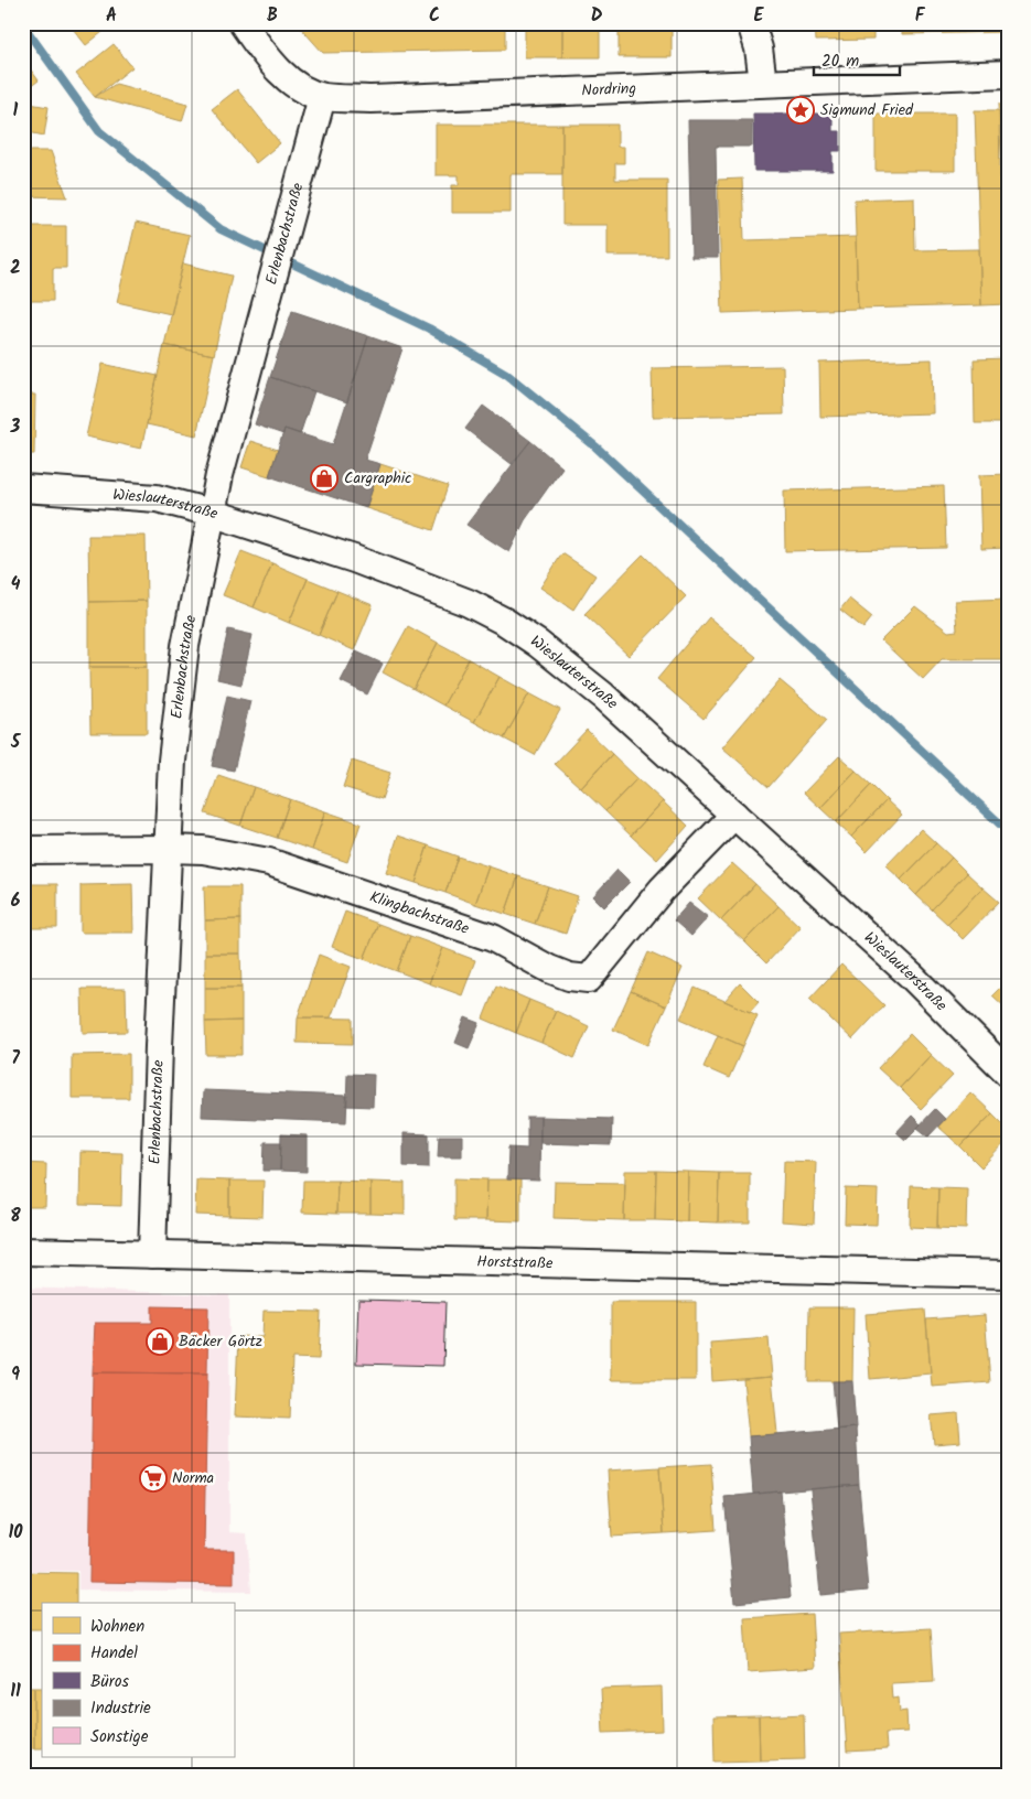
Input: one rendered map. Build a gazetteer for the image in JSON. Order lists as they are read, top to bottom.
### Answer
{
  "streets": {
    "street": [
      "Nordring",
      "Erlenbachstraße",
      "Wieslauterstraße",
      "Klingbachstraße",
      "Horststraße"
    ]
  },
  "crossings": [
    ["Nordring", "Erlenbachstraße"],
    ["Erlenbachstraße", "Wieslauterstraße"],
    ["Erlenbachstraße", "Klingbachstraße"],
    ["Erlenbachstraße", "Horststraße"],
    ["Wieslauterstraße", "Klingbachstraße"]
  ],
  "places": {
    "place": ["Sigmund Fried"],
    "shop": ["Cargraphic", "Bäcker Görtz"],
    "supermarket": ["Norma"]
  },
  "legend": [
    "Wohnen",
    "Handel",
    "Büros",
    "Industrie",
    "Sonstige"
  ],
  "scale_bar": "20 m",
  "grid": {
    "columns": [
      "A",
      "B",
      "C",
      "D",
      "E",
      "F"
    ],
    "rows": [
      "1",
      "2",
      "3",
      "4",
      "5",
      "6",
      "7",
      "8",
      "9",
      "10",
      "11"
    ]
  }
}
